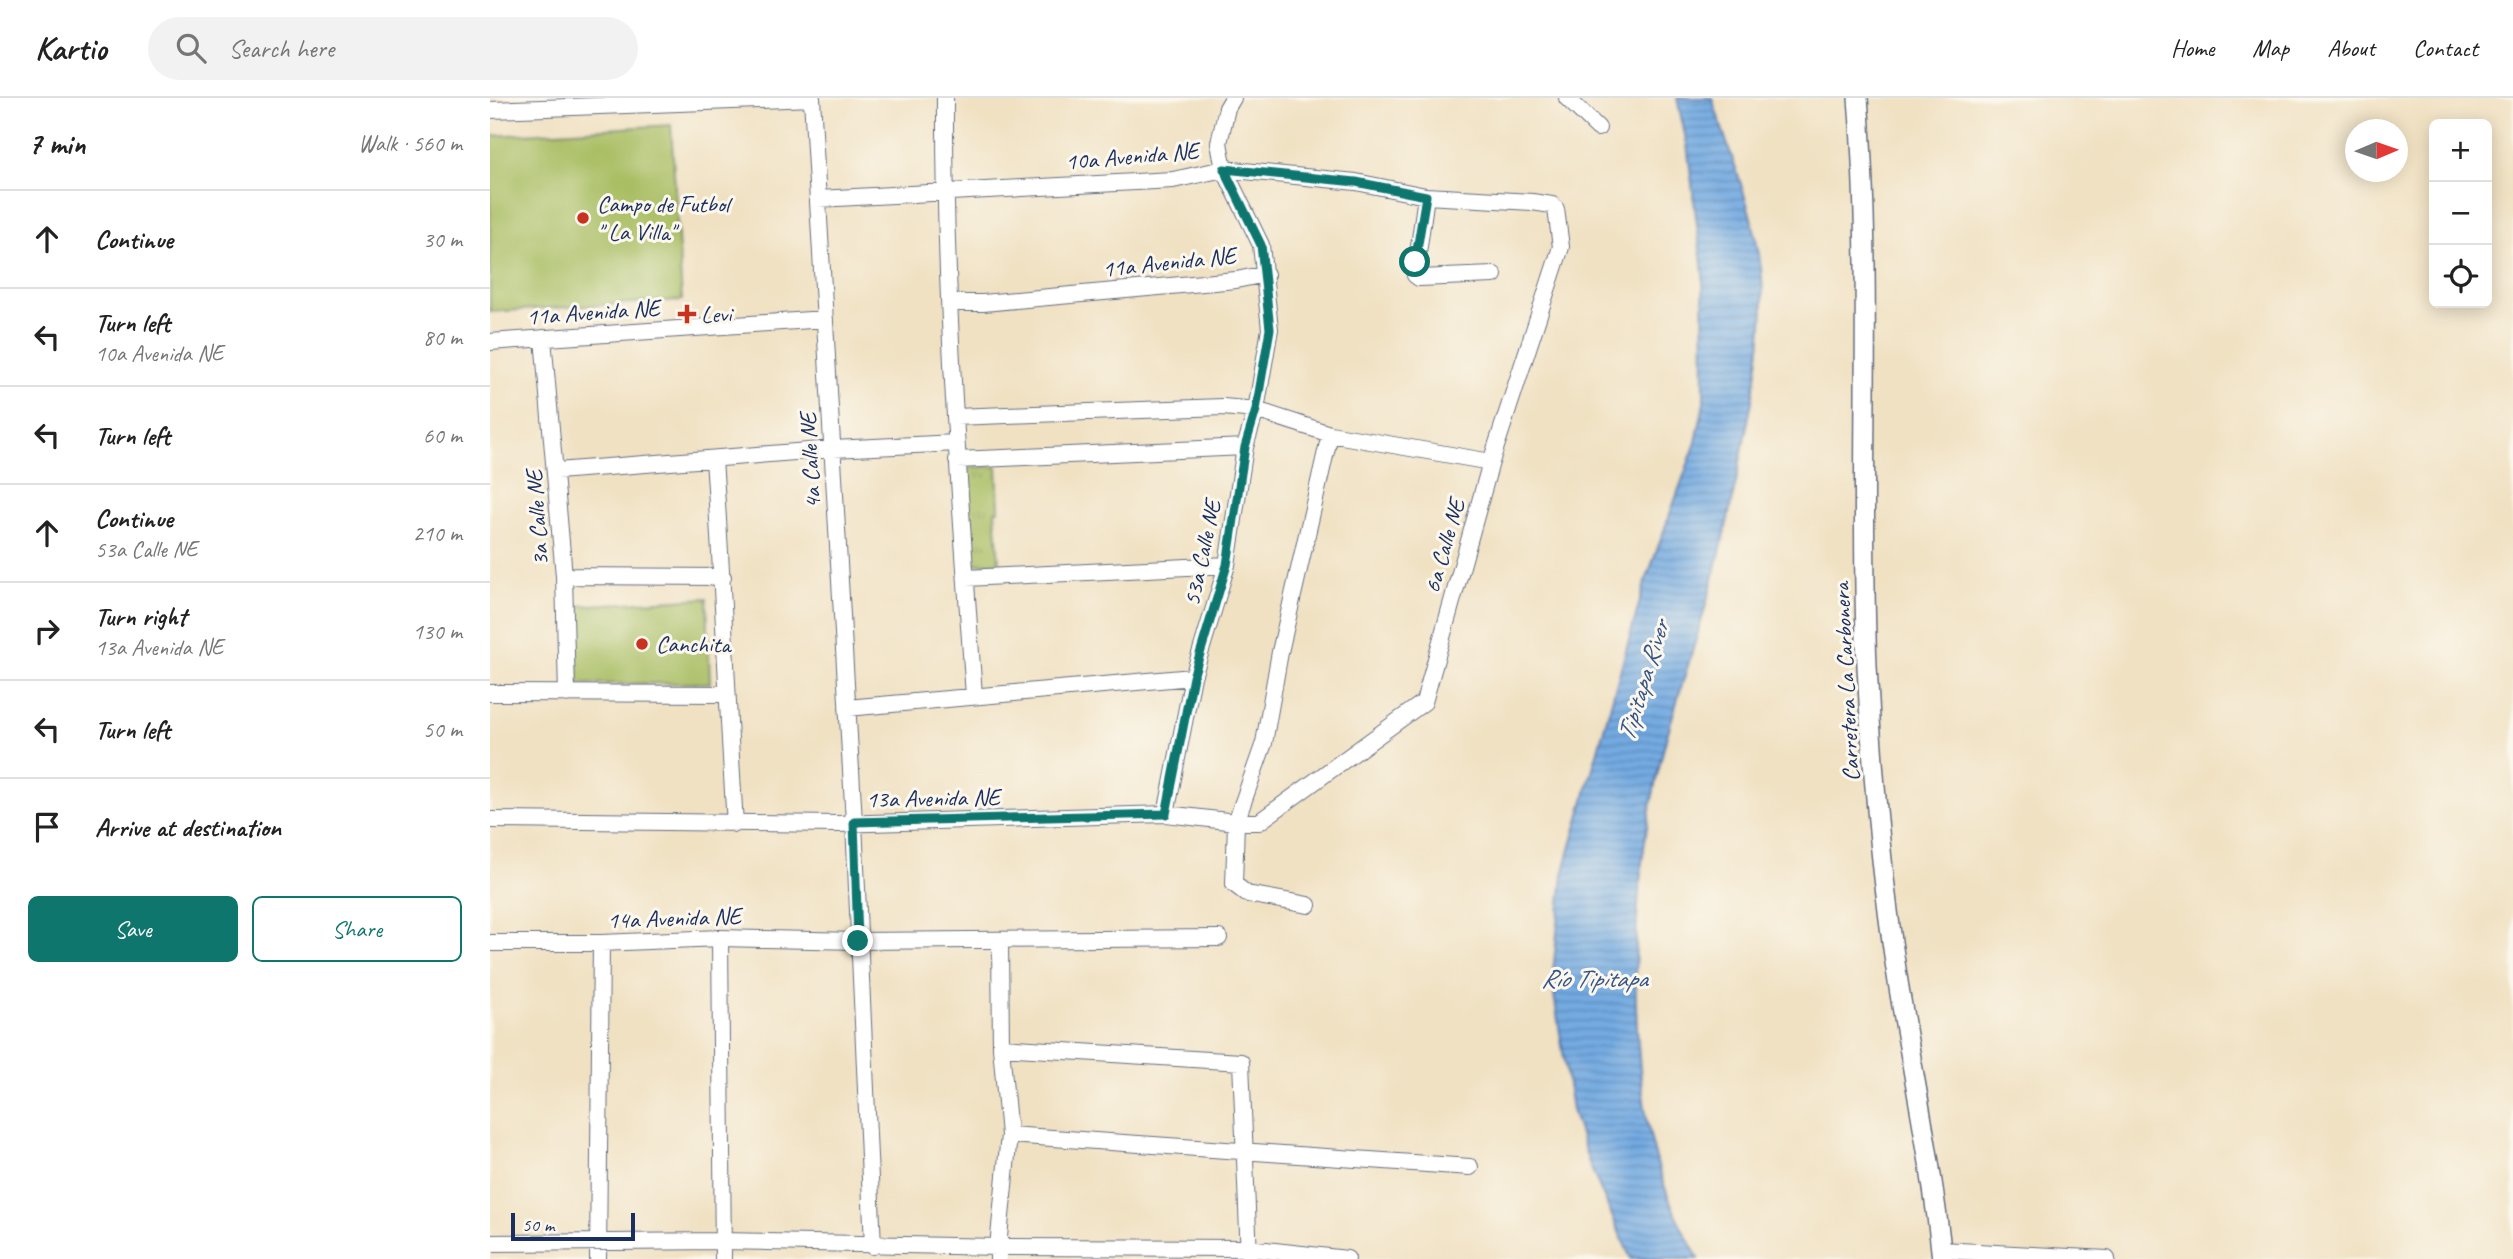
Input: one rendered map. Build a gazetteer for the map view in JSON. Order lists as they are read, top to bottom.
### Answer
{
  "streets": {
    "street": [
      "10a Avenida NE",
      "11a Avenida NE",
      "4a Calle NE",
      "3a Calle NE",
      "6a Calle NE",
      "53a Calle NE",
      "Carretera La Carbonera",
      "13a Avenida NE",
      "14a Avenida NE"
    ]
  },
  "crossings": [
    ["10a Avenida NE", "4a Calle NE"],
    ["10a Avenida NE", "6a Calle NE"],
    ["10a Avenida NE", "53a Calle NE"],
    ["11a Avenida NE", "4a Calle NE"],
    ["11a Avenida NE", "3a Calle NE"],
    ["11a Avenida NE", "53a Calle NE"],
    ["4a Calle NE", "13a Avenida NE"],
    ["4a Calle NE", "14a Avenida NE"],
    ["6a Calle NE", "13a Avenida NE"],
    ["53a Calle NE", "13a Avenida NE"]
  ],
  "water": ["Tipitapa River", "Río Tipitapa"],
  "places": {
    "other": ["Campo de Futbol \" La Villa\"", "Canchita"],
    "health": ["Levi"]
  },
  "scale_bar": "50 m",
  "north": "right",
  "page": {
    "header": "Kartio",
    "search": "Search here",
    "nav": [
      "Home",
      "Map",
      "About",
      "Contact"
    ],
    "heading": ["7 min", "Walk · 560 m"],
    "map_buttons": ["+", "−"],
    "list": [
      ["Continue", "30 m"],
      ["Turn left", "10a Avenida NE", "80 m"],
      ["Turn left", "60 m"],
      ["Continue", "53a Calle NE", "210 m"],
      ["Turn right", "13a Avenida NE", "130 m"],
      ["Turn left", "50 m"],
      "Arrive at destination"
    ],
    "buttons": ["Save", "Share"],
    "scale": "50 m"
  }
}
